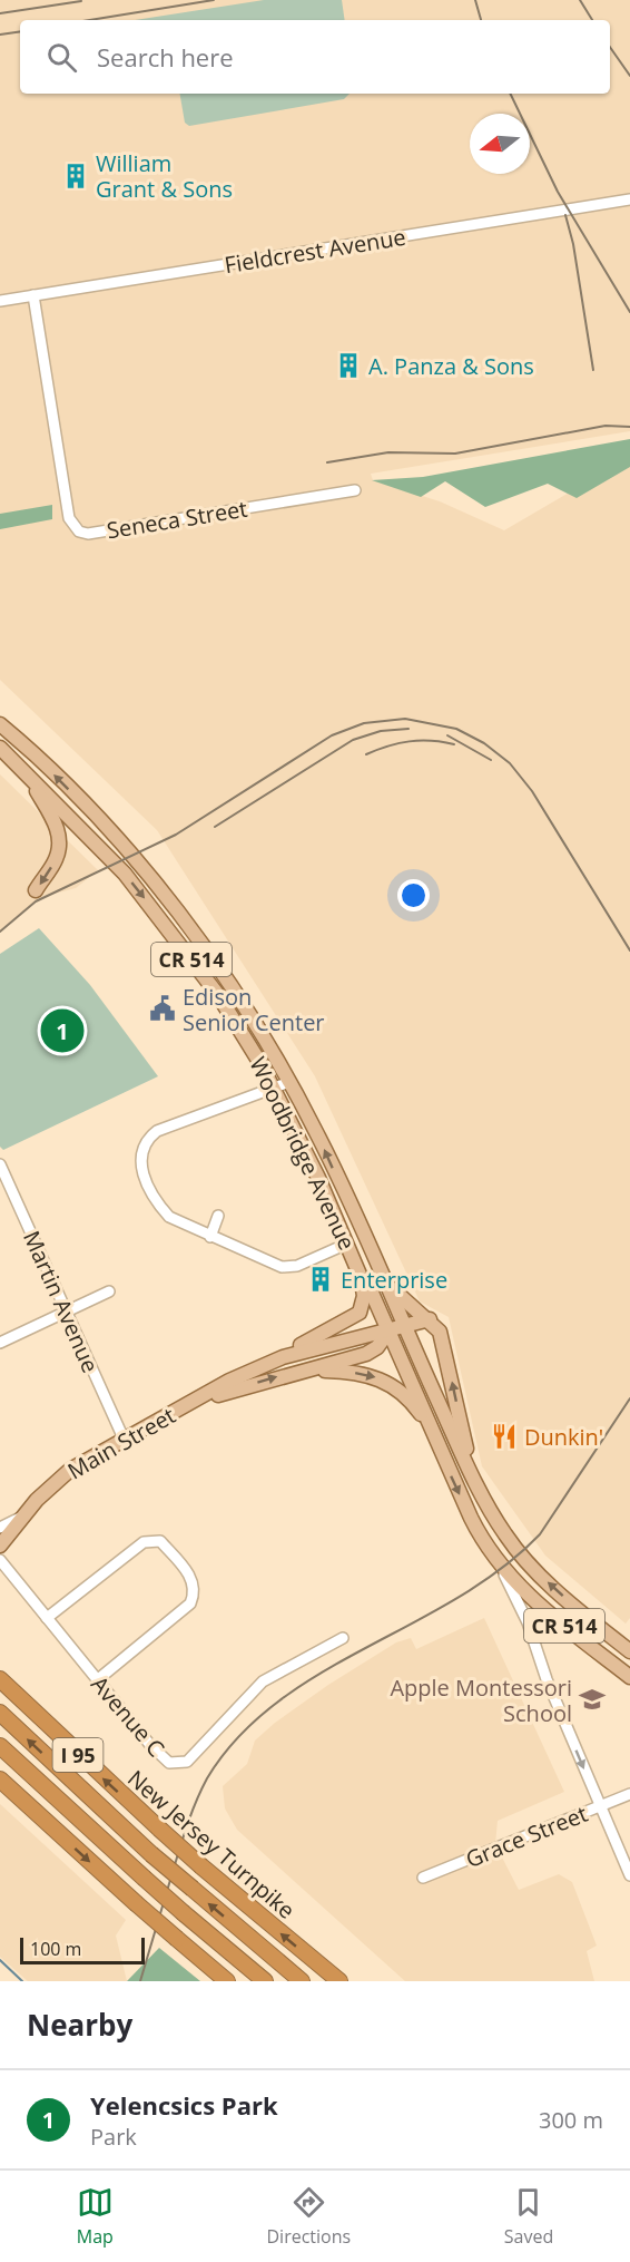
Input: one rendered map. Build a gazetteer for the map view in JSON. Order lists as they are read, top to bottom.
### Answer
{
  "streets": {
    "highway": ["I 95", "New Jersey Turnpike"],
    "main road": ["CR 514", "Woodbridge Avenue", "Main Street"],
    "street": [
      "Fieldcrest Avenue",
      "Seneca Street",
      "Martin Avenue",
      "Avenue C",
      "Grace Street"
    ]
  },
  "crossings": [
    ["Fieldcrest Avenue", "Seneca Street"],
    ["Woodbridge Avenue", "Main Street"],
    ["Martin Avenue", "Main Street"]
  ],
  "places": {
    "building": ["William Grant & Sons", "A. Panza & Sons", "Enterprise"],
    "public building": ["Edison Senior Center"],
    "restaurant": ["Dunkin'"],
    "school or university": ["Apple Montessori School"]
  },
  "scale_bar": "100 m",
  "north": "left",
  "page": {
    "search": "Search here",
    "pins": "1",
    "scale": "100 m",
    "heading": "Nearby",
    "list": [
      {
        "mark": "1",
        "name": "Yelencsics Park",
        "note": "Park",
        "value": "300 m"
      }
    ],
    "nav": ["Map", "Directions", "Saved"]
  }
}
